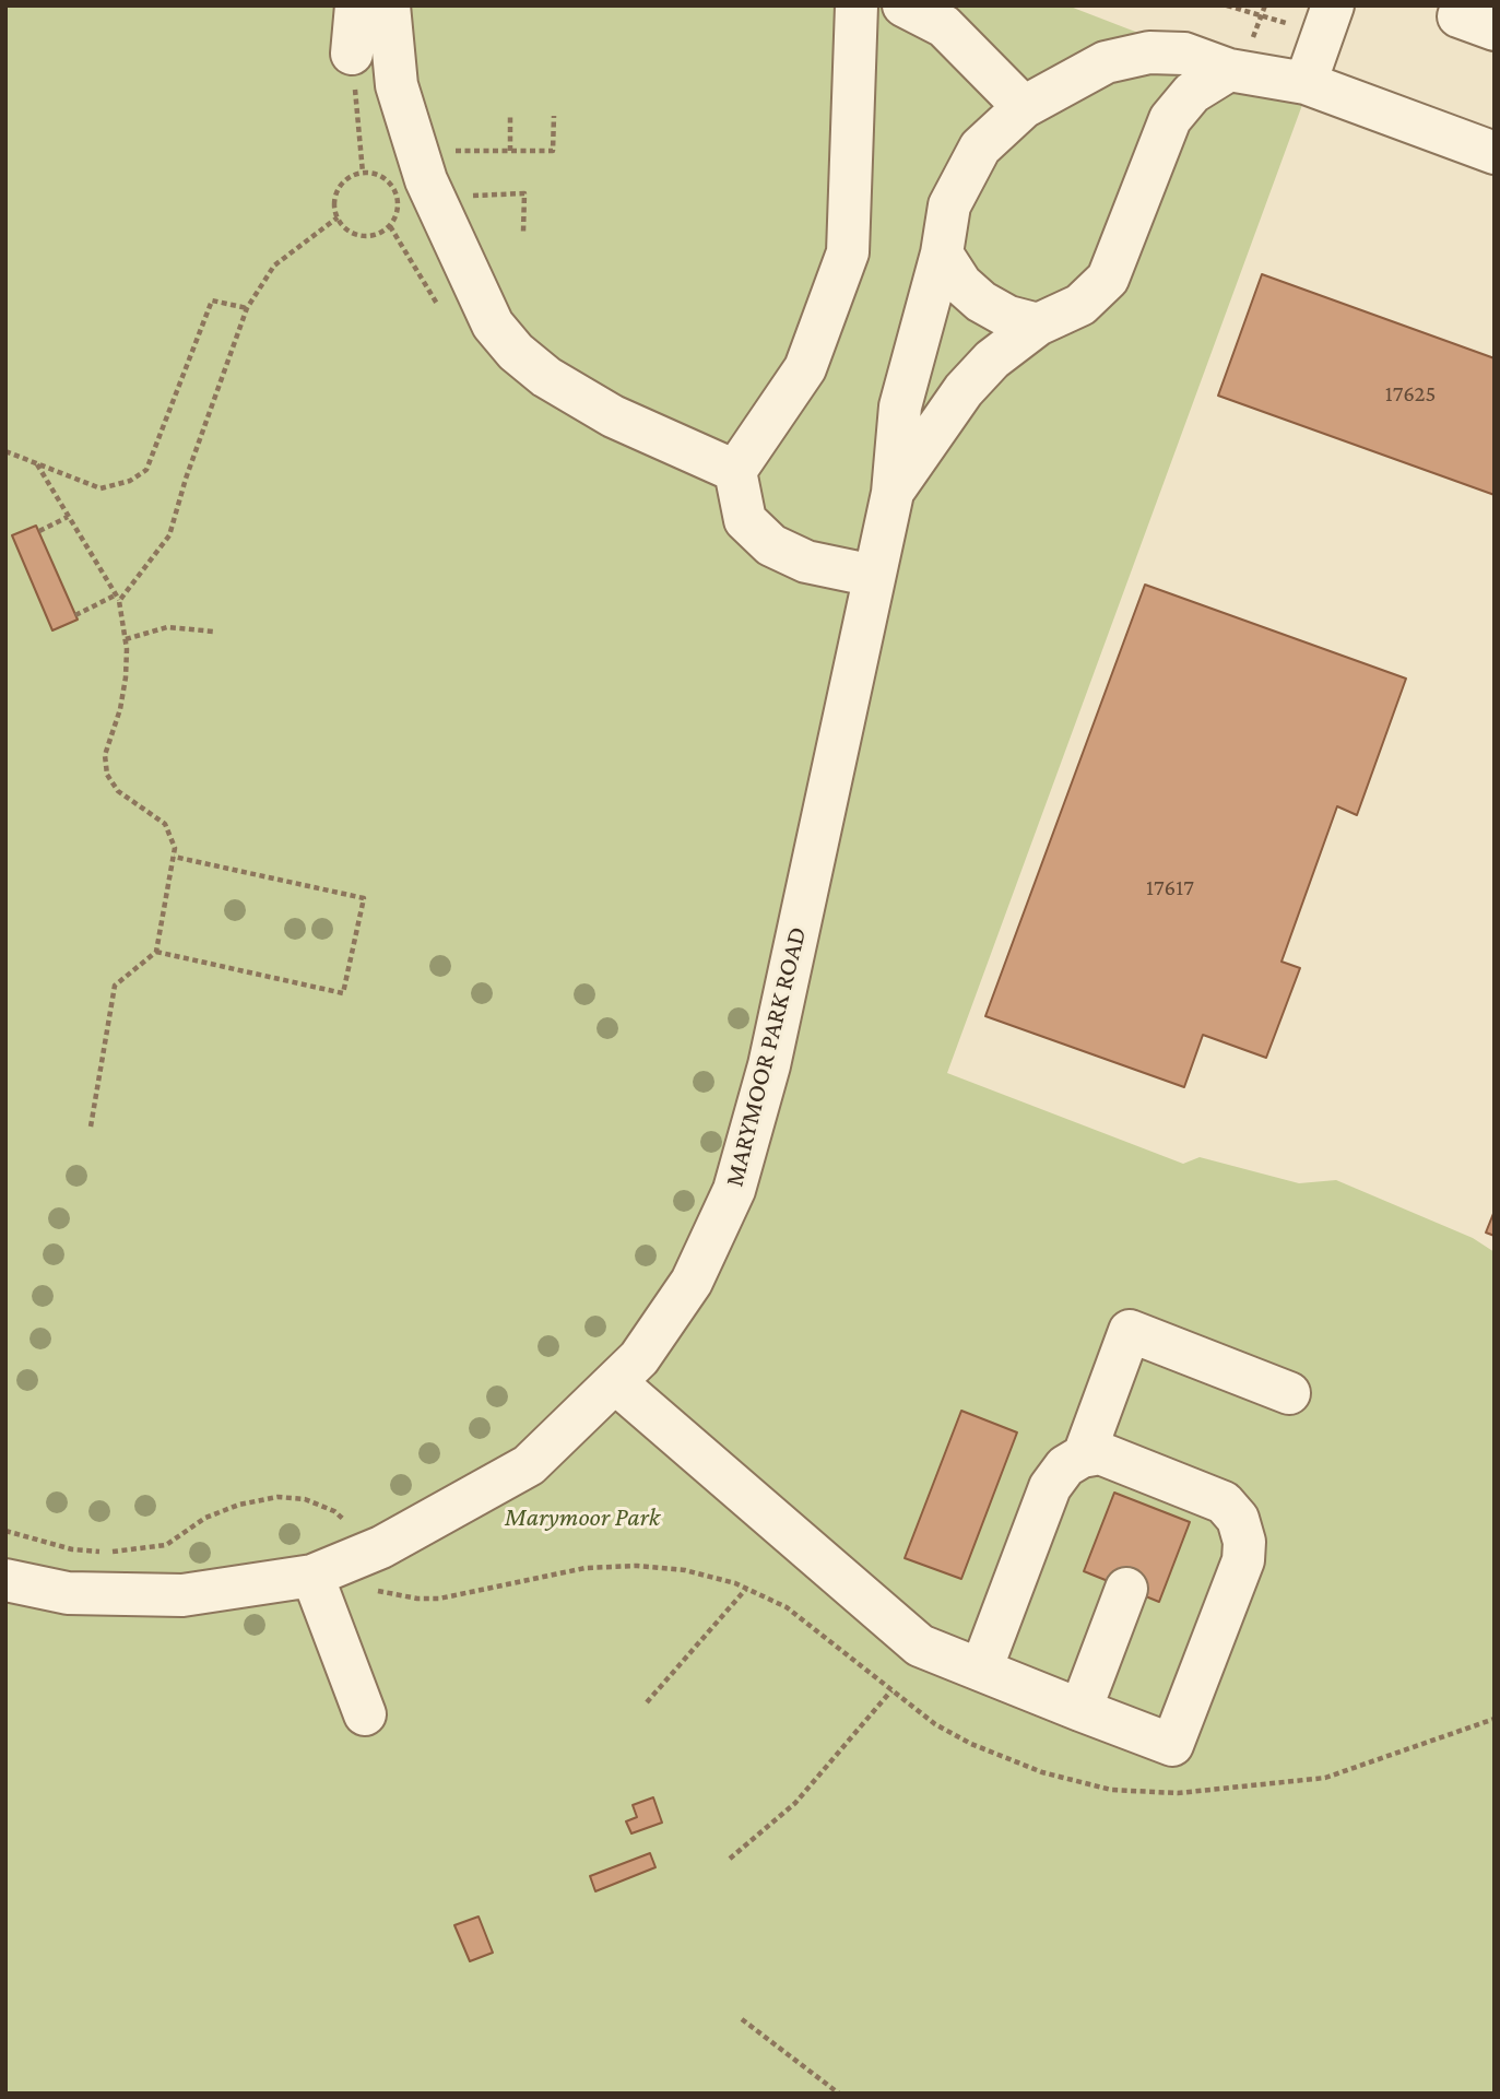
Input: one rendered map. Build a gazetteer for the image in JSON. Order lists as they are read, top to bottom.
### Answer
{
  "streets": {
    "street": ["MARYMOOR PARK ROAD"]
  },
  "parks": ["Marymoor Park"],
  "house_numbers": ["17625", "17617"]
}
